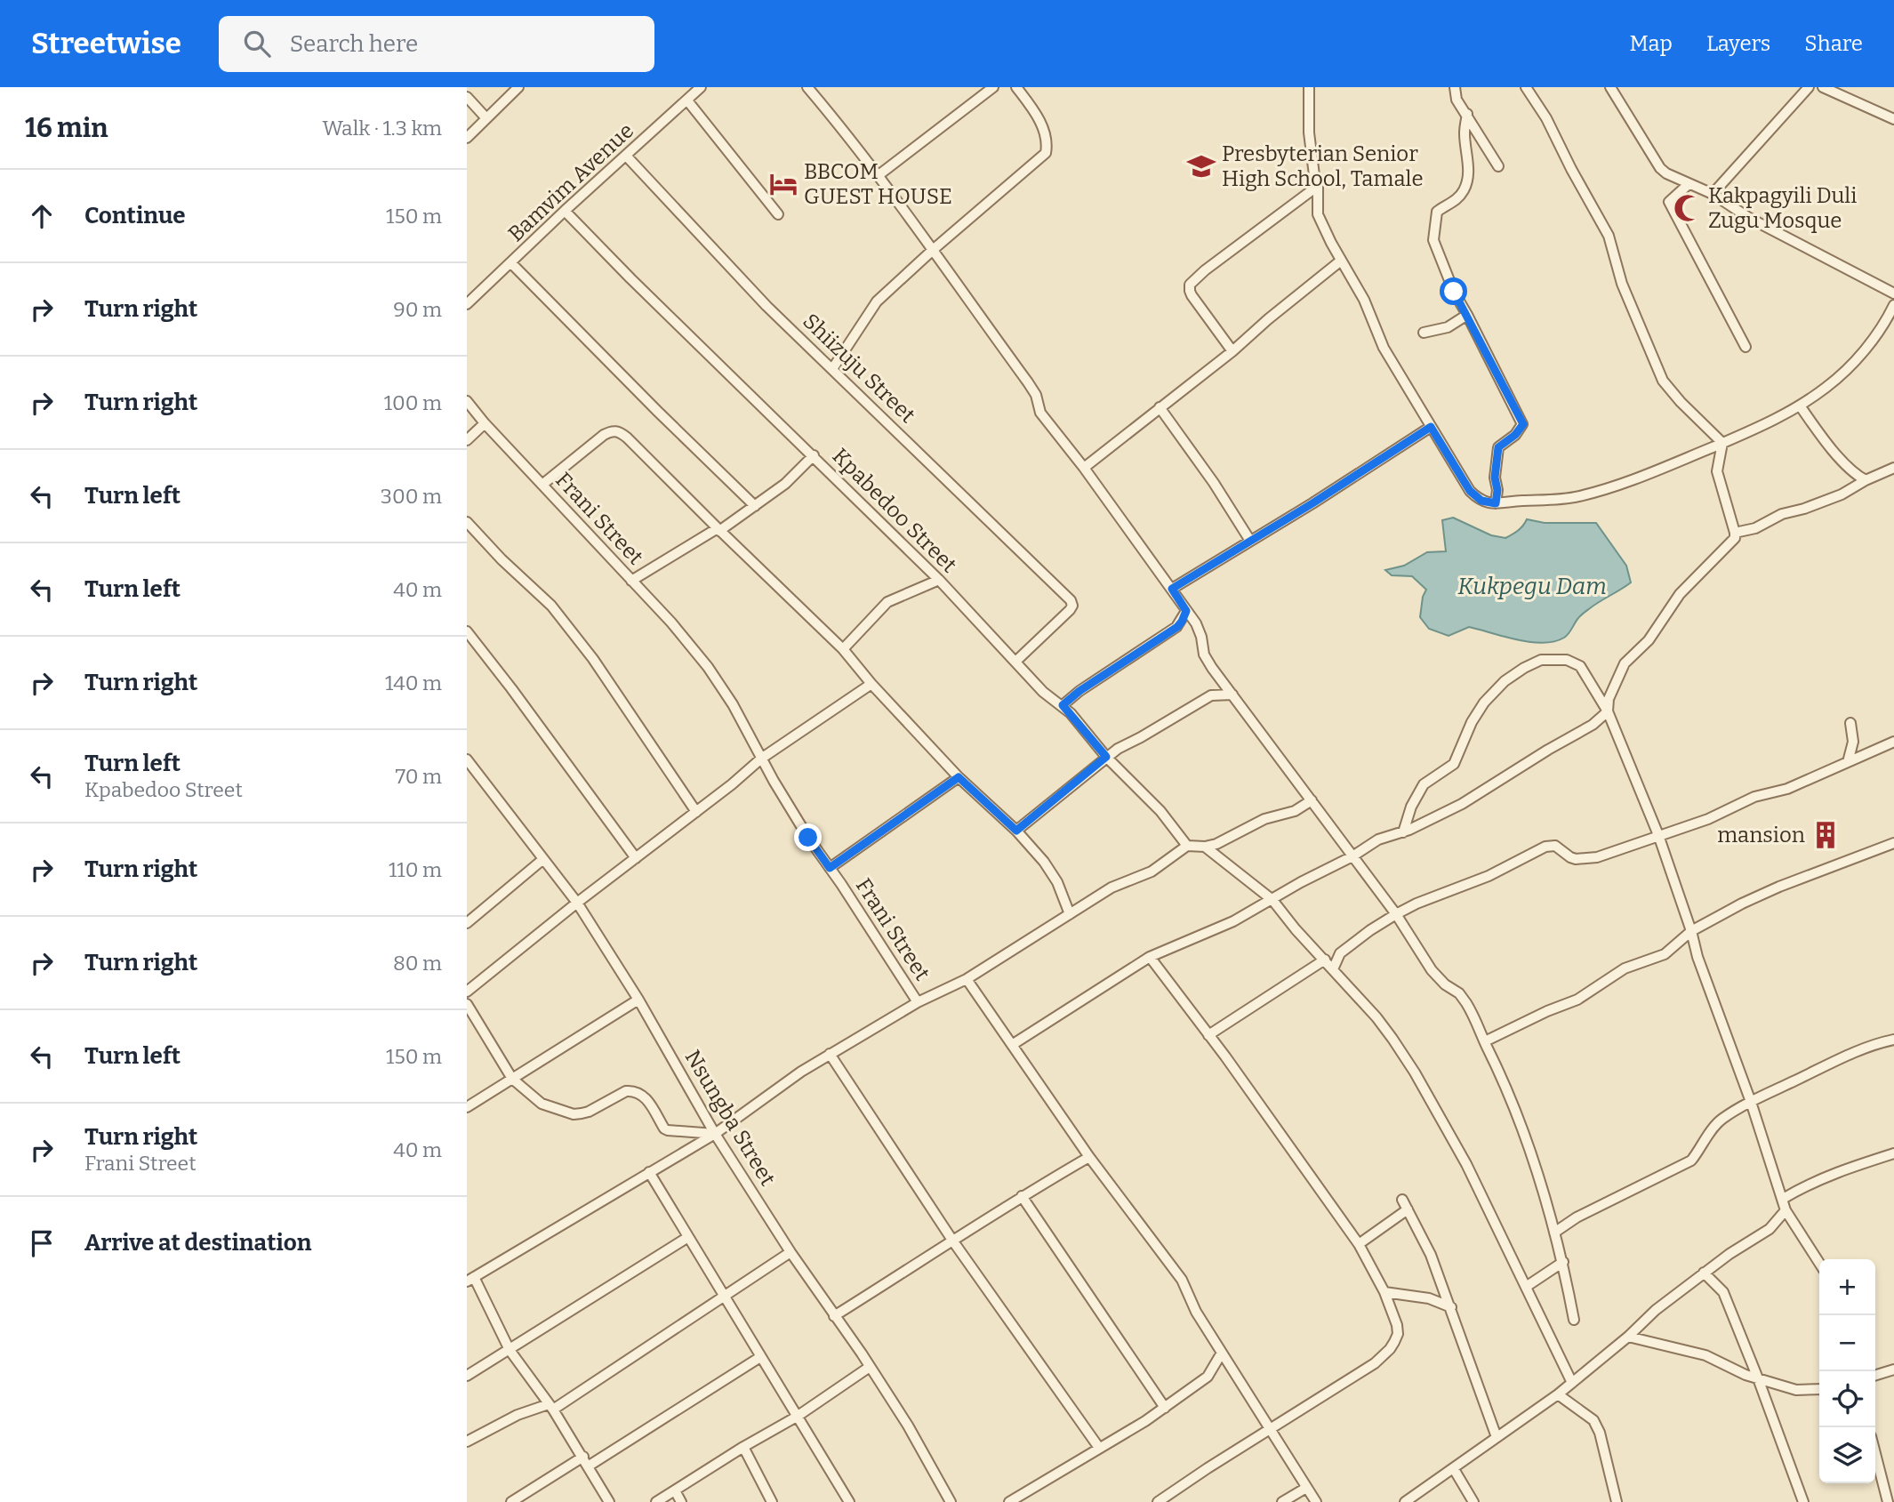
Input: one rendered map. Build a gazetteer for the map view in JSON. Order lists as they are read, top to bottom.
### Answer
{
  "streets": {
    "street": [
      "Bamvim Avenue",
      "Shiizuju Street",
      "Kpabedoo Street",
      "Frani Street",
      "Nsungba Street"
    ]
  },
  "crossings": [
    ["Bamvim Avenue", "Shiizuju Street"],
    ["Bamvim Avenue", "Kpabedoo Street"],
    ["Shiizuju Street", "Kpabedoo Street"],
    ["Frani Street", "Nsungba Street"]
  ],
  "water": ["Kukpegu Dam"],
  "places": {
    "school or university": ["Presbyterian Senior High School, Tamale"],
    "hotel": ["BBCOM GUEST HOUSE"],
    "mosque": ["Kakpagyili Duli Zugu Mosque"],
    "building": ["mansion"]
  },
  "page": {
    "header": "Streetwise",
    "search": "Search here",
    "nav": ["Map", "Layers", "Share"],
    "heading": ["16 min", "Walk · 1.3 km"],
    "list": [
      ["Continue", "150 m"],
      ["Turn right", "90 m"],
      ["Turn right", "100 m"],
      ["Turn left", "300 m"],
      ["Turn left", "40 m"],
      ["Turn right", "140 m"],
      ["Turn left", "Kpabedoo Street", "70 m"],
      ["Turn right", "110 m"],
      ["Turn right", "80 m"],
      ["Turn left", "150 m"],
      ["Turn right", "Frani Street", "40 m"],
      "Arrive at destination"
    ],
    "map_buttons": ["+", "−"]
  }
}
